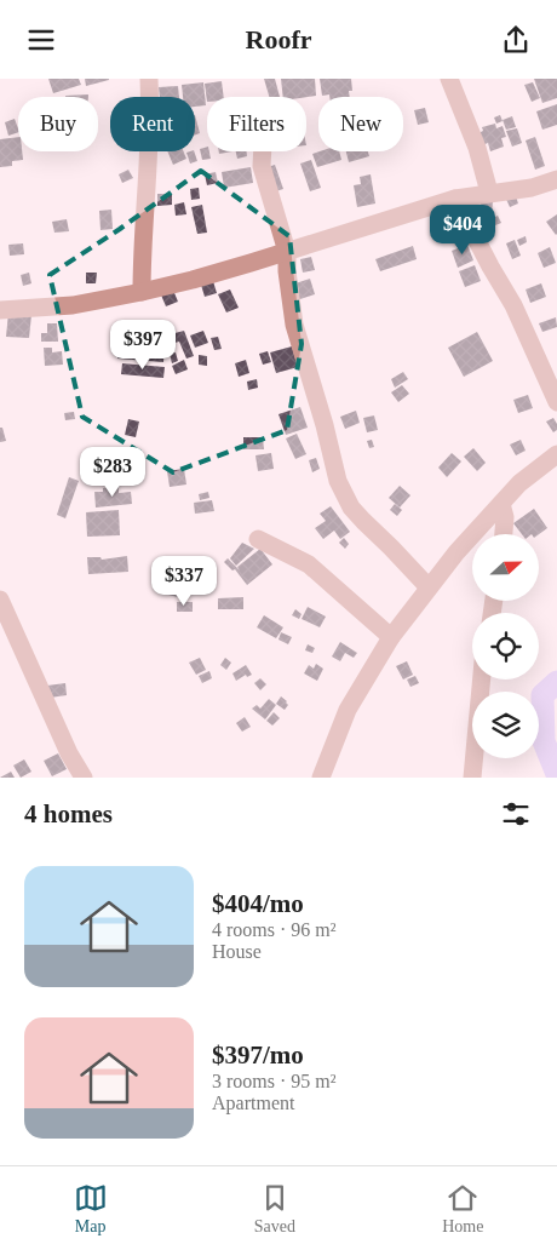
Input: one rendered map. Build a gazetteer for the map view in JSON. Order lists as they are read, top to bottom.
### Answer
{
  "north": "right",
  "page": {
    "header": "Roofr",
    "chip": [
      "Buy",
      "Rent",
      "Filters",
      "New"
    ],
    "price": [
      "$404",
      "$397",
      "$283",
      "$337"
    ],
    "heading": "4 homes",
    "list": [
      {
        "name": "$404/mo",
        "note": "4 rooms · 96 m² · House"
      },
      {
        "name": "$397/mo",
        "note": "3 rooms · 95 m² · Apartment"
      }
    ],
    "tabs": ["Map", "Saved", "Home"]
  }
}
